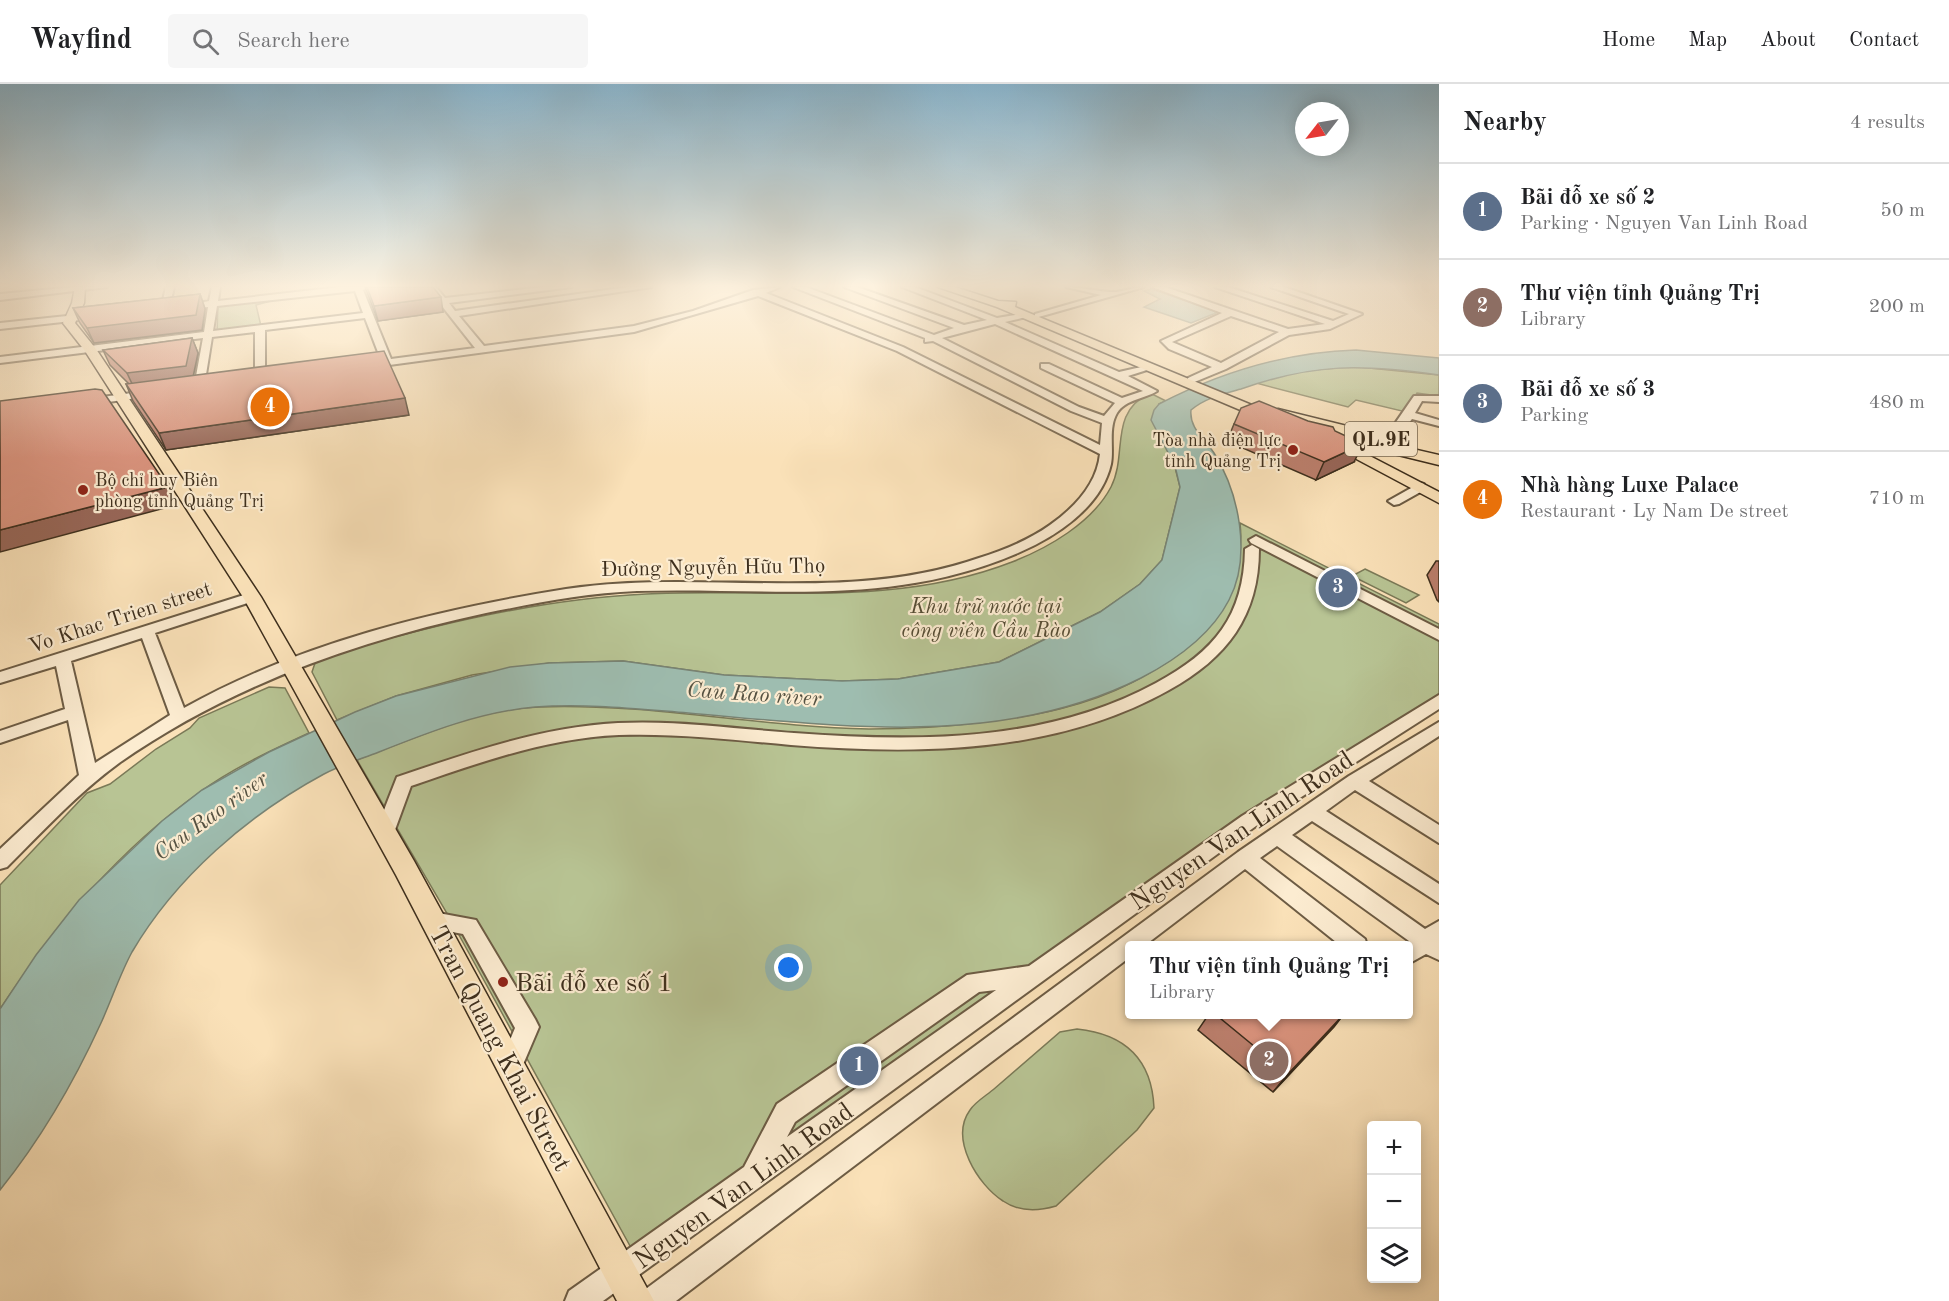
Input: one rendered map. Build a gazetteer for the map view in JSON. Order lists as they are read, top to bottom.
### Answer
{
  "streets": {
    "main road": ["QL.9E", "Tran Quang Khai Street"],
    "street": ["Đường Nguyễn Hữu Thọ", "Vo Khac Trien street", "Nguyen Van Linh Road"]
  },
  "crossings": [
    ["Đường Nguyễn Hữu Thọ", "Tran Quang Khai Street"],
    ["Nguyen Van Linh Road", "Tran Quang Khai Street"]
  ],
  "water": ["Cau Rao river"],
  "parks": ["Khu trữ nước tại công viên Cầu Rào"],
  "places": ["Tòa nhà điện lực tỉnh Quảng Trị", "Bộ chỉ huy Biên phòng tỉnh Quảng Trị", "Bãi đỗ xe số 1"],
  "north": "bottom left",
  "page": {
    "header": "Wayfind",
    "search": "Search here",
    "nav": [
      "Home",
      "Map",
      "About",
      "Contact"
    ],
    "heading": ["Nearby", "4 results"],
    "list": [
      {
        "mark": "1",
        "name": "Bãi đỗ xe số 2",
        "note": "Parking · Nguyen Van Linh Road",
        "value": "50 m"
      },
      {
        "mark": "2",
        "name": "Thư viện tỉnh Quảng Trị",
        "note": "Library",
        "value": "200 m"
      },
      {
        "mark": "3",
        "name": "Bãi đỗ xe số 3",
        "note": "Parking",
        "value": "480 m"
      },
      {
        "mark": "4",
        "name": "Nhà hàng Luxe Palace",
        "note": "Restaurant · Ly Nam De street",
        "value": "710 m"
      }
    ],
    "pins": [
      "4",
      "3",
      "2",
      "1"
    ],
    "popup": ["Thư viện tỉnh Quảng Trị", "Library"],
    "map_buttons": ["+", "−"]
  }
}
